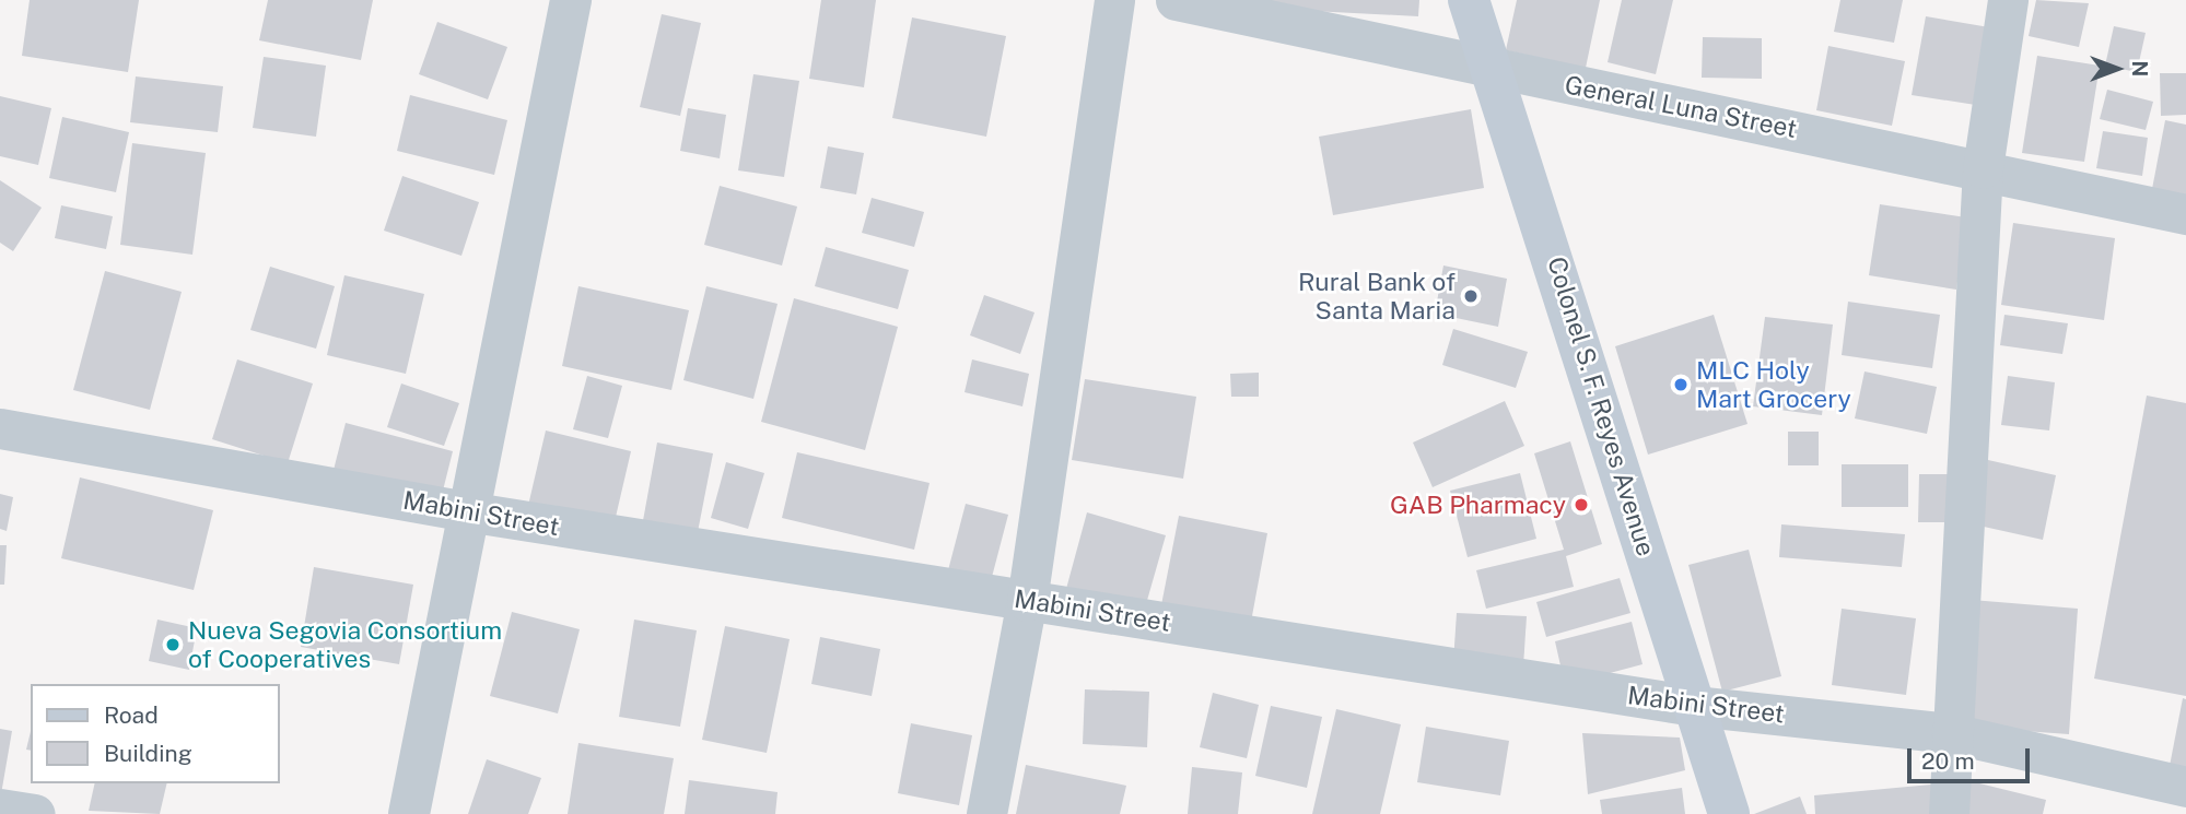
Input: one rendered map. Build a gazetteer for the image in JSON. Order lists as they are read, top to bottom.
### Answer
{
  "streets": {
    "main road": ["Colonel S. F. Reyes Avenue"],
    "street": ["General Luna Street", "Mabini Street"]
  },
  "crossings": [
    ["General Luna Street", "Colonel S. F. Reyes Avenue"],
    ["Colonel S. F. Reyes Avenue", "Mabini Street"]
  ],
  "places": [
    "Rural Bank of Santa Maria",
    "MLC Holy Mart Grocery",
    "GAB Pharmacy",
    "Nueva Segovia Consortium of Cooperatives"
  ],
  "legend": ["Road", "Building"],
  "scale_bar": "20 m",
  "north": "right"
}
